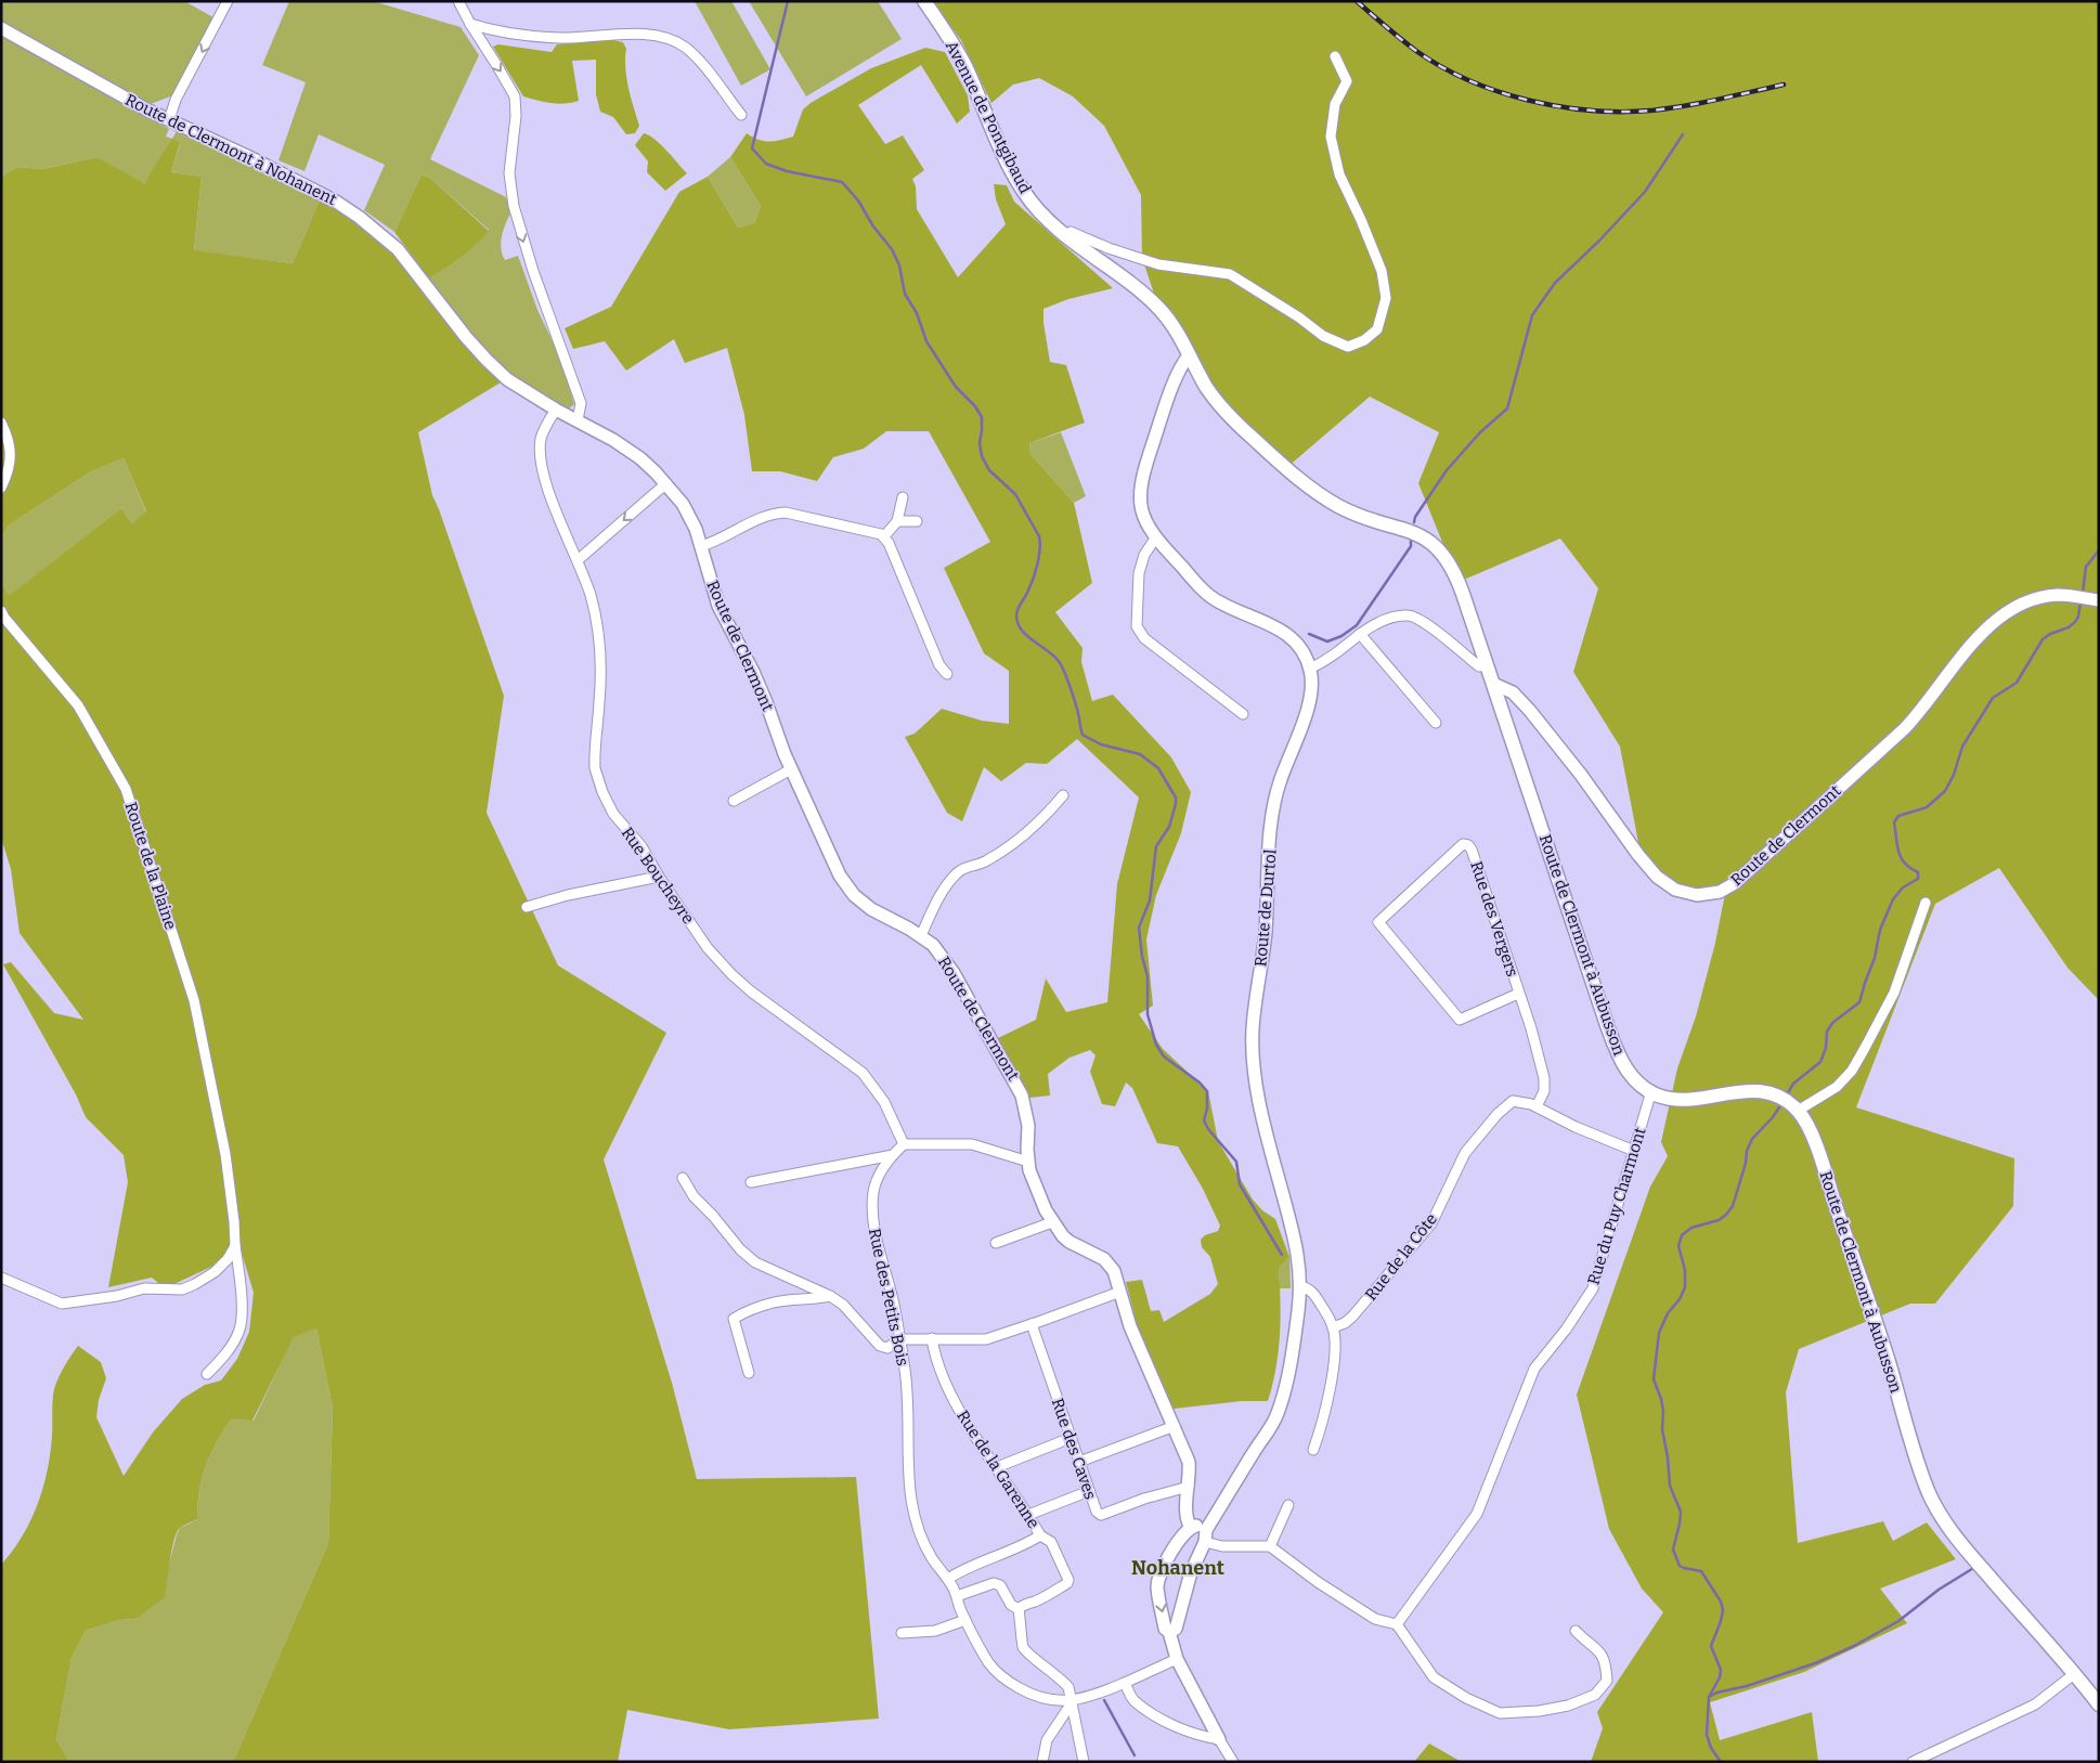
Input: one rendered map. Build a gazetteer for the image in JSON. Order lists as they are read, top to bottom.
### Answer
{
  "streets": {
    "main road": ["Avenue de Pontgibaud", "Route de Clermont à Aubusson"],
    "street": [
      "Route de Clermont à Nohanent",
      "Route de Clermont",
      "Route de la Plaine",
      "Rue Boucheyre",
      "Route de Durtol",
      "Rue des Vergers",
      "Rue du Puy Charmont",
      "Rue de la Côte",
      "Rue des Petits Bois",
      "Rue des Caves",
      "Rue de la Garenne"
    ]
  },
  "crossings": [
    ["Avenue de Pontgibaud", "Route de Clermont à Aubusson"],
    ["Route de Clermont à Nohanent", "Route de Clermont"],
    ["Route de Clermont à Nohanent", "Rue Boucheyre"],
    ["Route de Clermont", "Rue Boucheyre"],
    ["Route de Clermont", "Route de Clermont à Aubusson"],
    ["Route de Clermont", "Rue des Caves"],
    ["Rue Boucheyre", "Rue des Petits Bois"],
    ["Rue des Vergers", "Rue de la Côte"],
    ["Route de Clermont à Aubusson", "Rue du Puy Charmont"],
    ["Rue du Puy Charmont", "Rue de la Côte"],
    ["Rue des Petits Bois", "Rue de la Garenne"]
  ],
  "districts": ["Nohanent"]
}
